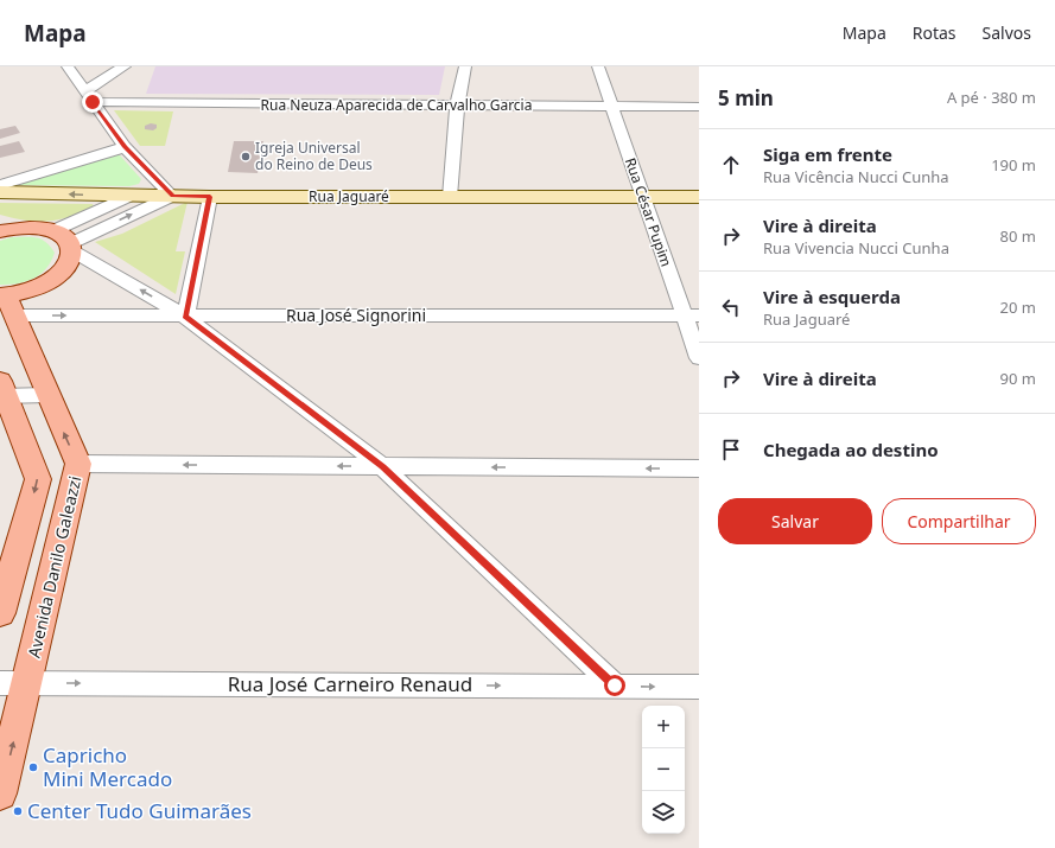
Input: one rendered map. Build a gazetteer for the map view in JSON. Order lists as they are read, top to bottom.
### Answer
{
  "streets": {
    "main road": ["Avenida Danilo Galeazzi"],
    "street": [
      "Rua Neuza Aparecida de Carvalho Garcia",
      "Rua Jaguaré",
      "Rua César Pupim",
      "Rua José Signorini",
      "Rua José Carneiro Renaud"
    ]
  },
  "crossings": [
    ["Rua Neuza Aparecida de Carvalho Garcia", "Rua César Pupim"],
    ["Rua Jaguaré", "Rua César Pupim"],
    ["Rua César Pupim", "Rua José Signorini"],
    ["Rua José Signorini", "Avenida Danilo Galeazzi"],
    ["Avenida Danilo Galeazzi", "Rua José Carneiro Renaud"]
  ],
  "one_way": ["Rua José Carneiro Renaud"],
  "places": ["Igreja Universal do Reino de Deus", "Capricho Mini Mercado", "Center Tudo Guimarães"],
  "page": {
    "header": "Mapa",
    "nav": ["Mapa", "Rotas", "Salvos"],
    "heading": ["5 min", "A pé · 380 m"],
    "list": [
      ["Siga em frente", "Rua Vicência Nucci Cunha", "190 m"],
      ["Vire à direita", "Rua Vivencia Nucci Cunha", "80 m"],
      ["Vire à esquerda", "Rua Jaguaré", "20 m"],
      ["Vire à direita", "90 m"],
      "Chegada ao destino"
    ],
    "buttons": ["Salvar", "Compartilhar"],
    "map_buttons": ["+", "−"]
  }
}
